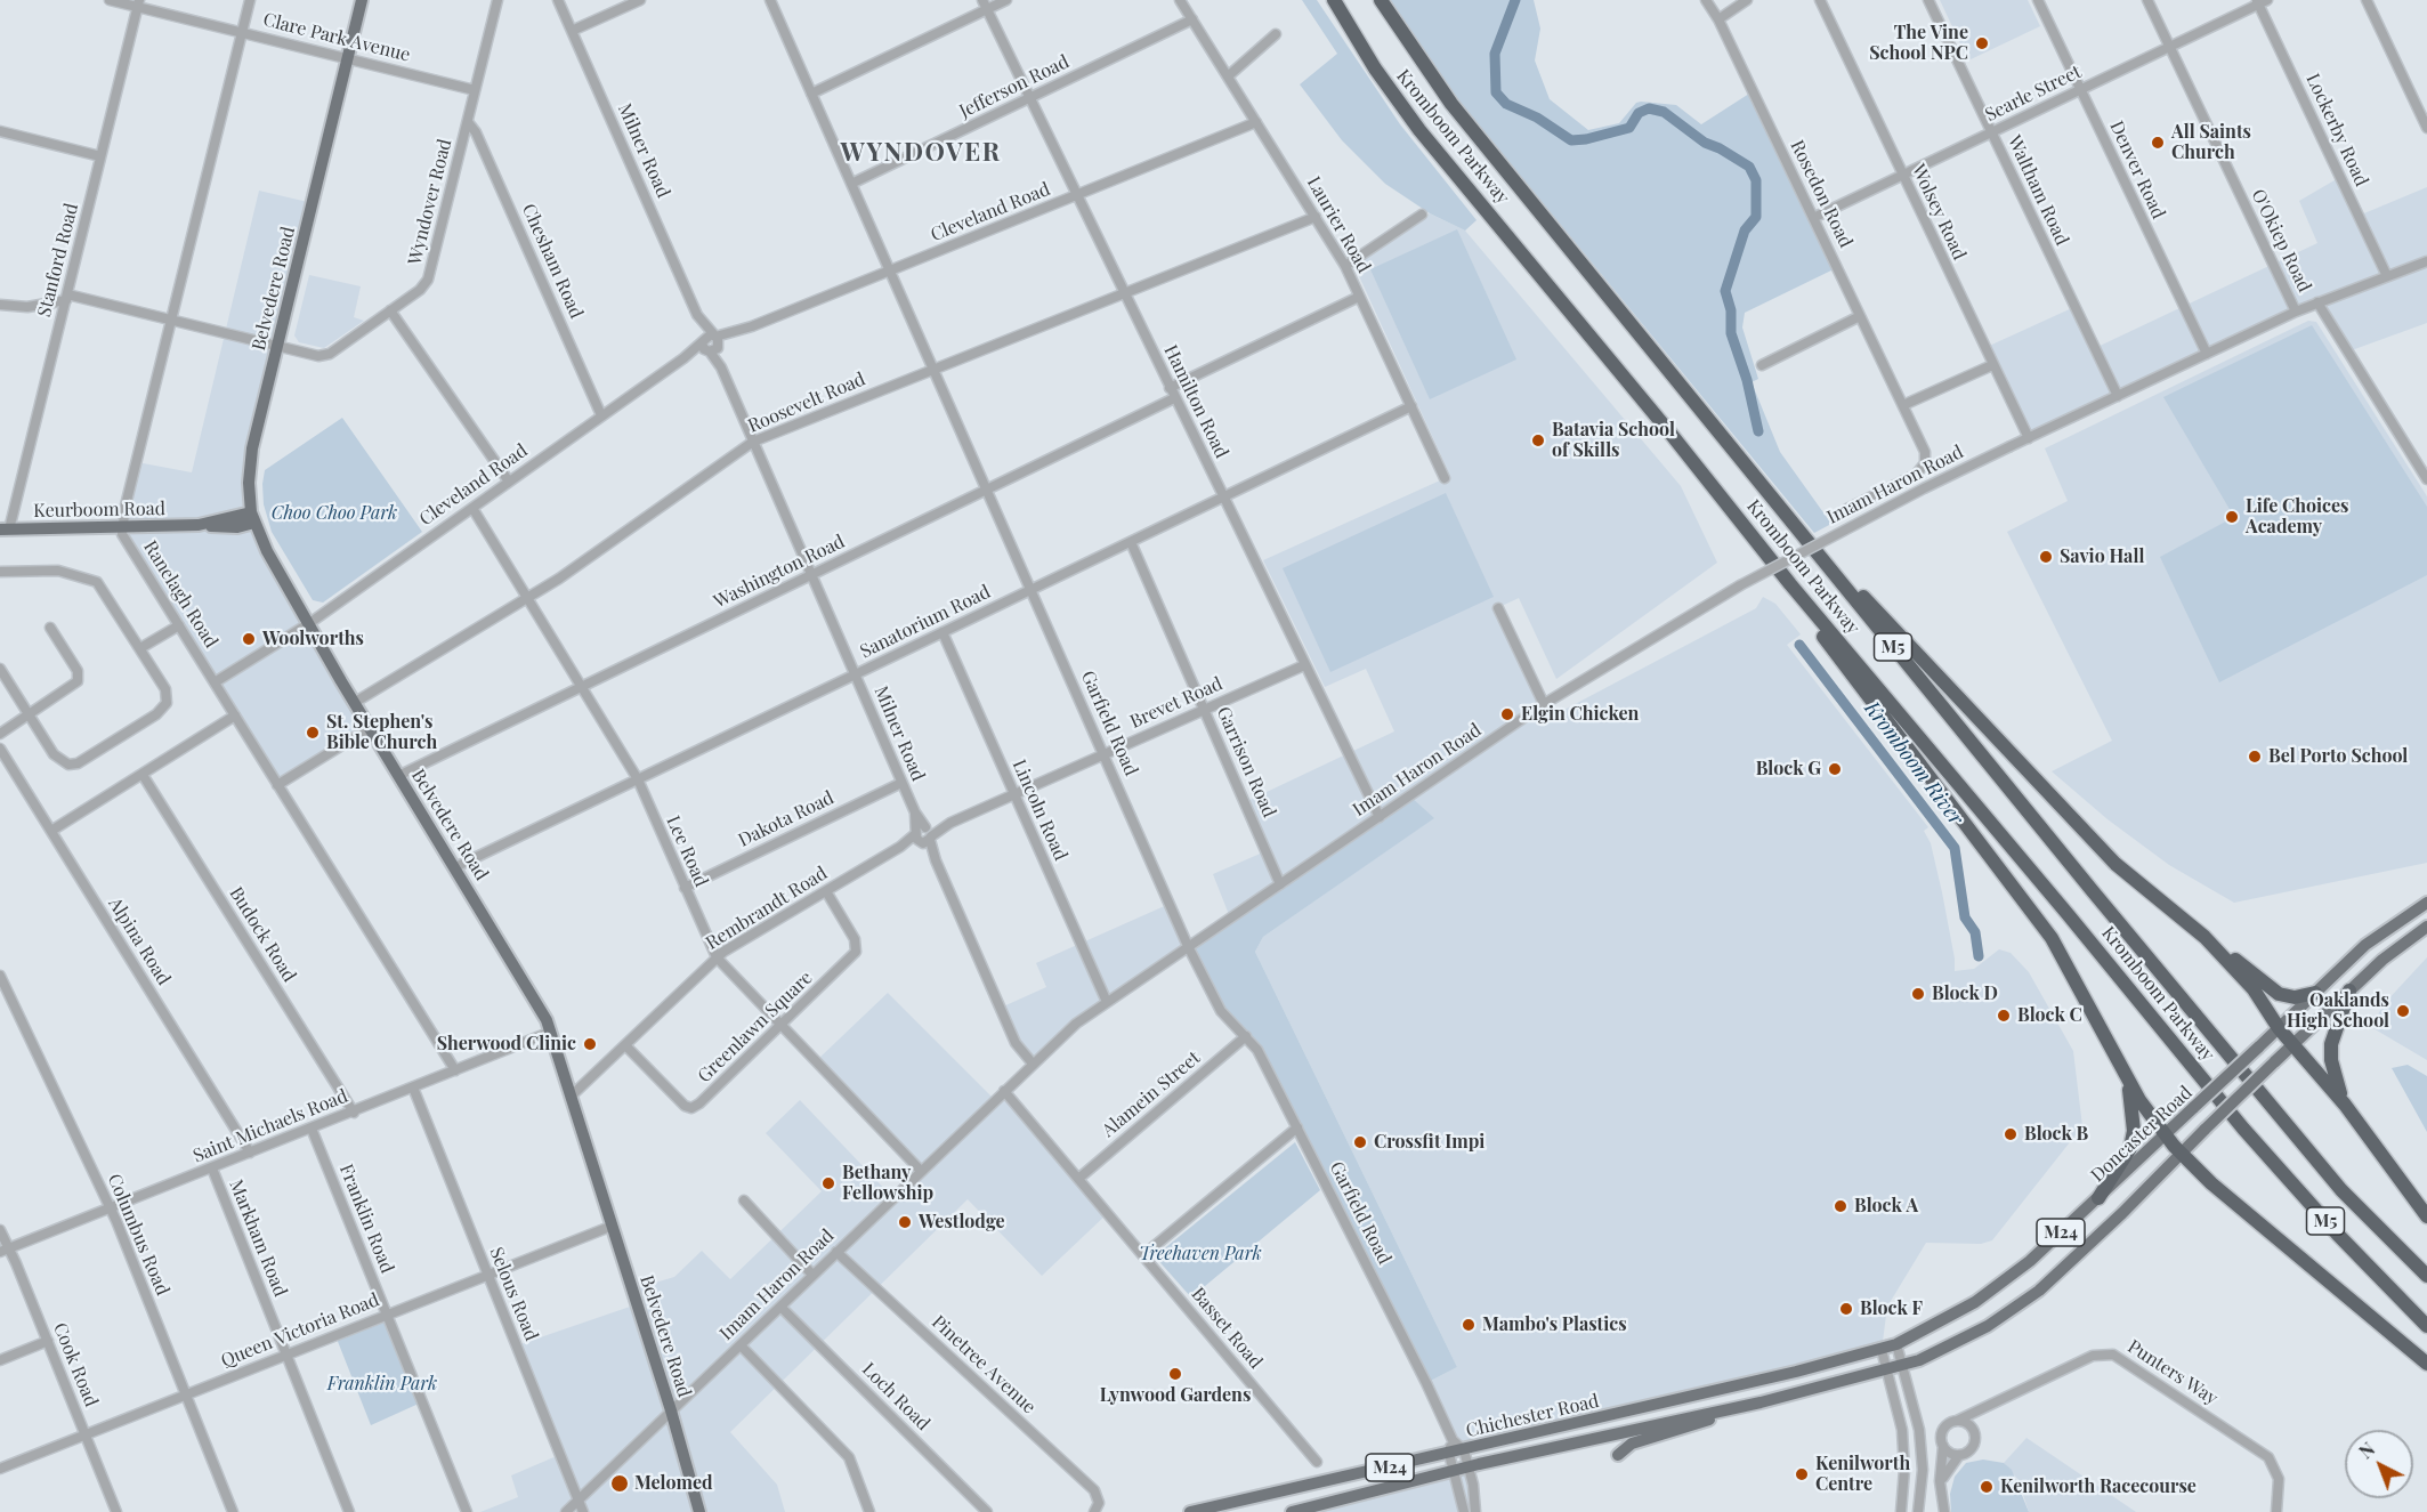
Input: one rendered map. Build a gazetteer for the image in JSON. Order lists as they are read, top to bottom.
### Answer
{
  "streets": {
    "highway": ["Kromboom Parkway", "M5"],
    "main road": [
      "Belvedere Road",
      "Keurboom Road",
      "Doncaster Road",
      "M24",
      "Chichester Road"
    ],
    "street": [
      "Clare Park Avenue",
      "Jefferson Road",
      "Searle Street",
      "Lockerby Road",
      "Milner Road",
      "Denver Road",
      "Waltham Road",
      "Rosedon Road",
      "Wyndover Road",
      "Cleveland Road",
      "Wolsey Road",
      "Laurier Road",
      "O'Okiep Road",
      "Stanford Road",
      "Chesham Road",
      "Hamilton Road",
      "Roosevelt Road",
      "Imam Haron Road",
      "Washington Road",
      "Ranelagh Road",
      "Sanatorium Road",
      "Brevet Road",
      "Garfield Road",
      "Garrison Road",
      "Lincoln Road",
      "Dakota Road",
      "Lee Road",
      "Rembrandt Road",
      "Budock Road",
      "Alpina Road",
      "Greenlawn Square",
      "Alamein Street",
      "Saint Michaels Road",
      "Franklin Road",
      "Columbus Road",
      "Markham Road",
      "Selous Road",
      "Basset Road",
      "Queen Victoria Road",
      "Cook Road",
      "Pinetree Avenue",
      "Punters Way",
      "Loch Road"
    ]
  },
  "crossings": [
    ["Clare Park Avenue", "Wyndover Road"],
    ["Clare Park Avenue", "Stanford Road"],
    ["Clare Park Avenue", "Belvedere Road"],
    ["Clare Park Avenue", "Ranelagh Road"],
    ["Jefferson Road", "Laurier Road"],
    ["Jefferson Road", "Hamilton Road"],
    ["Jefferson Road", "Garfield Road"],
    ["Searle Street", "Lockerby Road"],
    ["Searle Street", "Denver Road"],
    ["Searle Street", "Waltham Road"],
    ["Searle Street", "Rosedon Road"],
    ["Searle Street", "Wolsey Road"],
    ["Searle Street", "O'Okiep Road"],
    ["Lockerby Road", "Imam Haron Road"],
    ["Milner Road", "Cleveland Road"],
    ["Milner Road", "Roosevelt Road"],
    ["Milner Road", "Imam Haron Road"],
    ["Milner Road", "Washington Road"],
    ["Milner Road", "Sanatorium Road"],
    ["Milner Road", "Brevet Road"],
    ["Milner Road", "Dakota Road"],
    ["Milner Road", "Rembrandt Road"],
    ["Denver Road", "Imam Haron Road"],
    ["Waltham Road", "Imam Haron Road"],
    ["Wyndover Road", "Stanford Road"],
    ["Wyndover Road", "Chesham Road"],
    ["Wyndover Road", "Belvedere Road"],
    ["Wyndover Road", "Ranelagh Road"],
    ["Cleveland Road", "Laurier Road"],
    ["Cleveland Road", "Chesham Road"],
    ["Cleveland Road", "Belvedere Road"],
    ["Cleveland Road", "Hamilton Road"],
    ["Cleveland Road", "Ranelagh Road"],
    ["Cleveland Road", "Garfield Road"],
    ["Cleveland Road", "Lee Road"],
    ["Wolsey Road", "Imam Haron Road"],
    ["Laurier Road", "Roosevelt Road"],
    ["Laurier Road", "Sanatorium Road"],
    ["O'Okiep Road", "Imam Haron Road"],
    ["Stanford Road", "Keurboom Road"],
    ["Belvedere Road", "Roosevelt Road"],
    ["Belvedere Road", "Imam Haron Road"],
    ["Belvedere Road", "Keurboom Road"],
    ["Belvedere Road", "Washington Road"],
    ["Belvedere Road", "Sanatorium Road"],
    ["Belvedere Road", "Rembrandt Road"],
    ["Belvedere Road", "Saint Michaels Road"],
    ["Belvedere Road", "Queen Victoria Road"],
    ["Hamilton Road", "Roosevelt Road"],
    ["Hamilton Road", "Imam Haron Road"],
    ["Hamilton Road", "Washington Road"],
    ["Hamilton Road", "Sanatorium Road"],
    ["Hamilton Road", "Brevet Road"],
    ["Roosevelt Road", "Garfield Road"],
    ["Roosevelt Road", "Lee Road"],
    ["Imam Haron Road", "Garfield Road"],
    ["Imam Haron Road", "Garrison Road"],
    ["Imam Haron Road", "Lincoln Road"],
    ["Imam Haron Road", "Lee Road"],
    ["Imam Haron Road", "Selous Road"],
    ["Imam Haron Road", "Basset Road"],
    ["Imam Haron Road", "Pinetree Avenue"],
    ["Imam Haron Road", "Loch Road"],
    ["Keurboom Road", "Ranelagh Road"],
    ["Washington Road", "Garfield Road"],
    ["Washington Road", "Lee Road"],
    ["Ranelagh Road", "Saint Michaels Road"],
    ["Sanatorium Road", "Garfield Road"],
    ["Sanatorium Road", "Garrison Road"],
    ["Sanatorium Road", "Lincoln Road"],
    ["Sanatorium Road", "Lee Road"],
    ["Brevet Road", "Garfield Road"],
    ["Brevet Road", "Garrison Road"],
    ["Brevet Road", "Lincoln Road"],
    ["Brevet Road", "Rembrandt Road"],
    ["Garfield Road", "Alamein Street"],
    ["Garfield Road", "Chichester Road"],
    ["Dakota Road", "Lee Road"],
    ["Lee Road", "Rembrandt Road"],
    ["Lee Road", "Greenlawn Square"],
    ["Rembrandt Road", "Greenlawn Square"],
    ["Budock Road", "Saint Michaels Road"],
    ["Alpina Road", "Saint Michaels Road"],
    ["Alamein Street", "Basset Road"],
    ["Saint Michaels Road", "Franklin Road"],
    ["Saint Michaels Road", "Columbus Road"],
    ["Saint Michaels Road", "Markham Road"],
    ["Saint Michaels Road", "Selous Road"],
    ["Saint Michaels Road", "Cook Road"],
    ["Doncaster Road", "Chichester Road"],
    ["Franklin Road", "Queen Victoria Road"],
    ["M24", "Chichester Road"],
    ["Columbus Road", "Queen Victoria Road"],
    ["Markham Road", "Queen Victoria Road"],
    ["Selous Road", "Queen Victoria Road"],
    ["Queen Victoria Road", "Cook Road"]
  ],
  "districts": ["WYNDOVER"],
  "water": ["Kromboom River"],
  "parks": ["Choo Choo Park", "Treehaven Park", "Franklin Park"],
  "places": [
    "The Vine School NPC",
    "All Saints Church",
    "Batavia School of Skills",
    "Life Choices Academy",
    "Savio Hall",
    "Woolworths",
    "Elgin Chicken",
    "St. Stephen's Bible Church",
    "Bel Porto School",
    "Block G",
    "Block D",
    "Oaklands High School",
    "Block C",
    "Sherwood Clinic",
    "Block B",
    "Crossfit Impi",
    "Bethany Fellowship",
    "Block A",
    "Westlodge",
    "Block F",
    "Mambo's Plastics",
    "Lynwood Gardens",
    "Kenilworth Centre",
    "Melomed",
    "Kenilworth Racecourse"
  ],
  "north": "top left"
}
